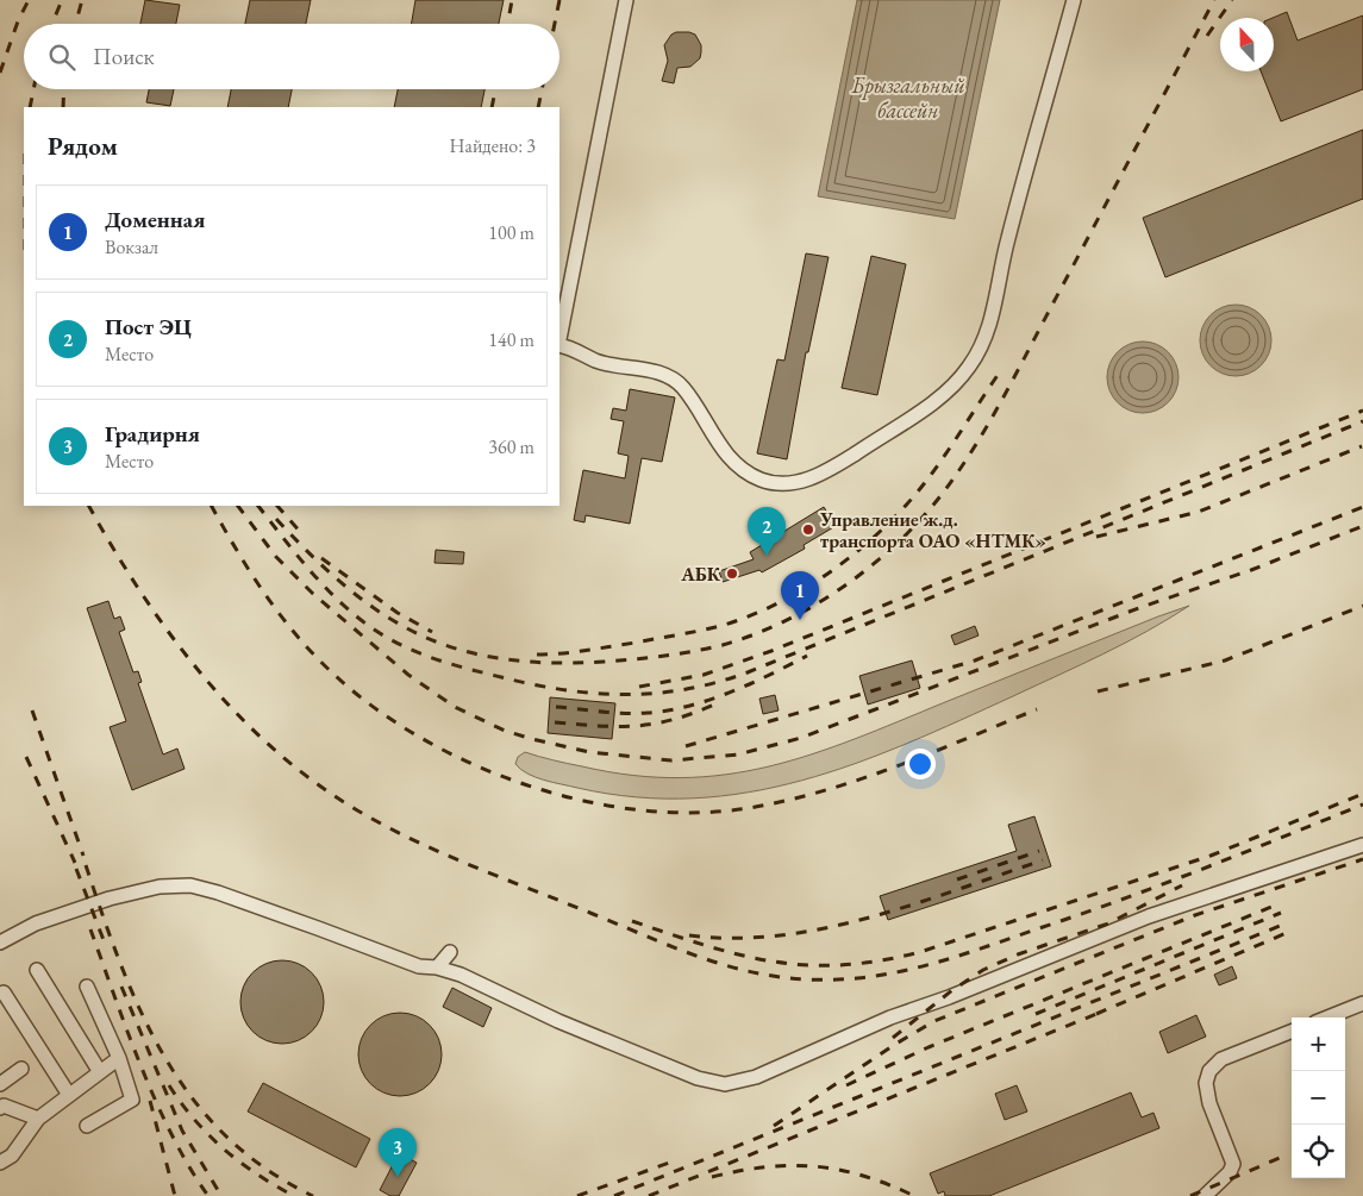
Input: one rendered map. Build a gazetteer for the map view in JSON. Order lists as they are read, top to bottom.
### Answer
{
  "water": ["Брызгальный бассейн"],
  "places": ["Управление ж.д. транспорта ОАО «НТМК»", "АБК"],
  "north": "top",
  "page": {
    "search": "Поиск",
    "heading": ["Рядом", "Найдено: 3"],
    "list": [
      {
        "mark": "1",
        "name": "Доменная",
        "note": "Вокзал",
        "value": "100 m"
      },
      {
        "mark": "2",
        "name": "Пост ЭЦ",
        "note": "Место",
        "value": "140 m"
      },
      {
        "mark": "3",
        "name": "Градирня",
        "note": "Место",
        "value": "360 m"
      }
    ],
    "pins": ["2", "1", "3"],
    "map_buttons": ["+", "−"]
  }
}
